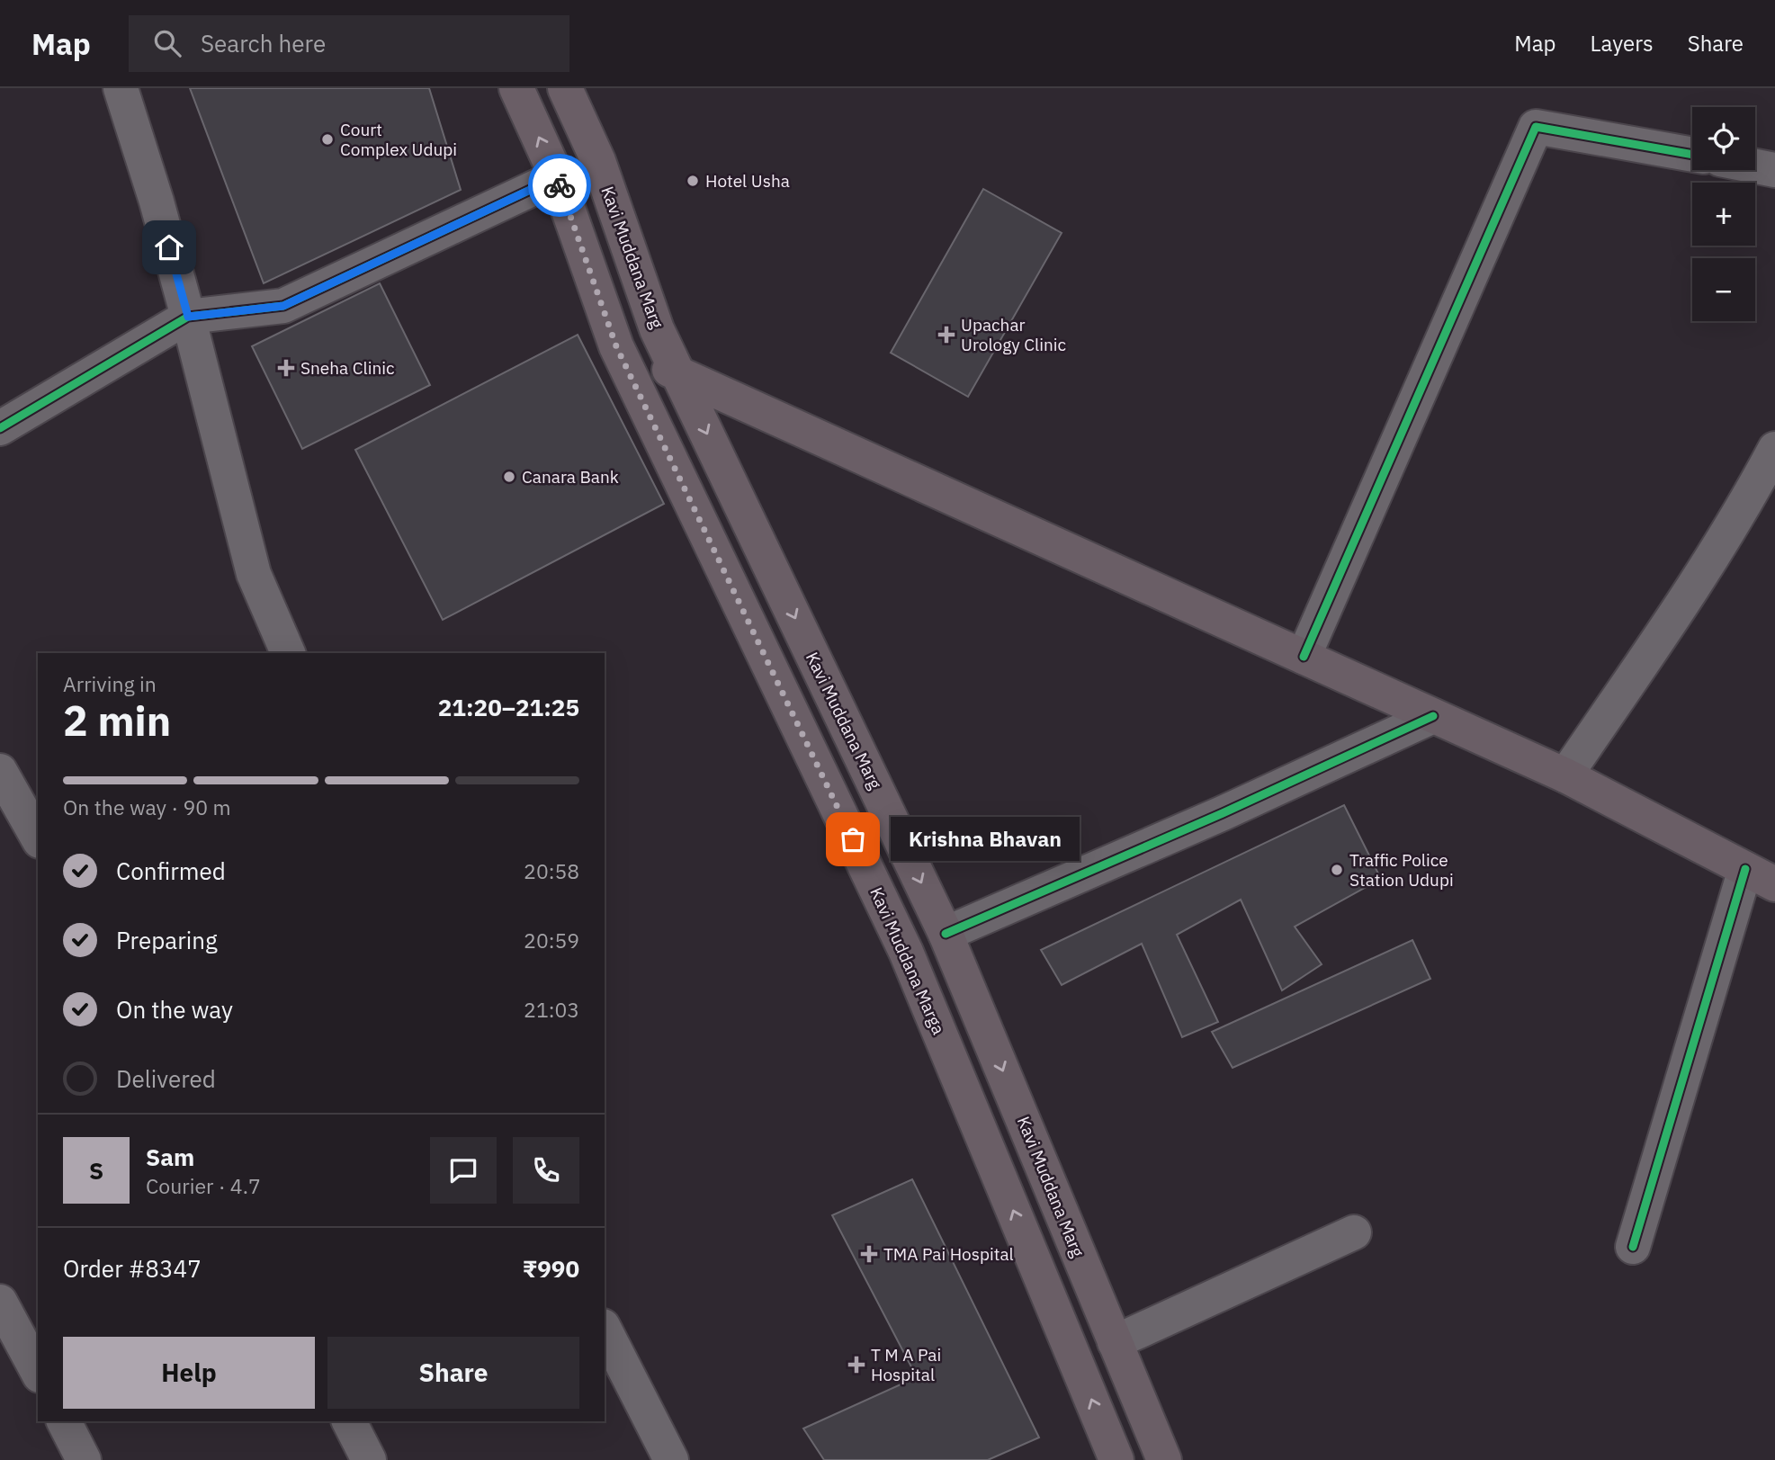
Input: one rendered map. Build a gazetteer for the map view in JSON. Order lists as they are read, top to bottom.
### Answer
{
  "streets": {
    "main road": ["Kavi Muddana Marg", "Kavi Muddana Marga"]
  },
  "one_way": ["Kavi Muddana Marg", "Kavi Muddana Marga"],
  "places": {
    "other": [
      "Court Complex Udupi",
      "Hotel Usha",
      "Canara Bank",
      "Krishna Bhavan",
      "Traffic Police Station Udupi"
    ],
    "health": [
      "Upachar Urology Clinic",
      "Sneha Clinic",
      "TMA Pai Hospital",
      "T M A Pai Hospital"
    ]
  },
  "page": {
    "header": "Map",
    "search": "Search here",
    "nav": ["Map", "Layers", "Share"],
    "map_buttons": ["+", "−"],
    "heading": ["2 min", "Arriving in", "21:20–21:25"],
    "panel": [
      "Sam",
      "Courier · 4.7",
      "Order #8347",
      "₹990"
    ],
    "bar": "On the way · 90 m",
    "bubble": "Krishna Bhavan",
    "list": [
      ["Confirmed", "20:58"],
      ["Preparing", "20:59"],
      ["On the way", "21:03"],
      "Delivered"
    ],
    "round": "S",
    "buttons": ["Help", "Share"]
  }
}
